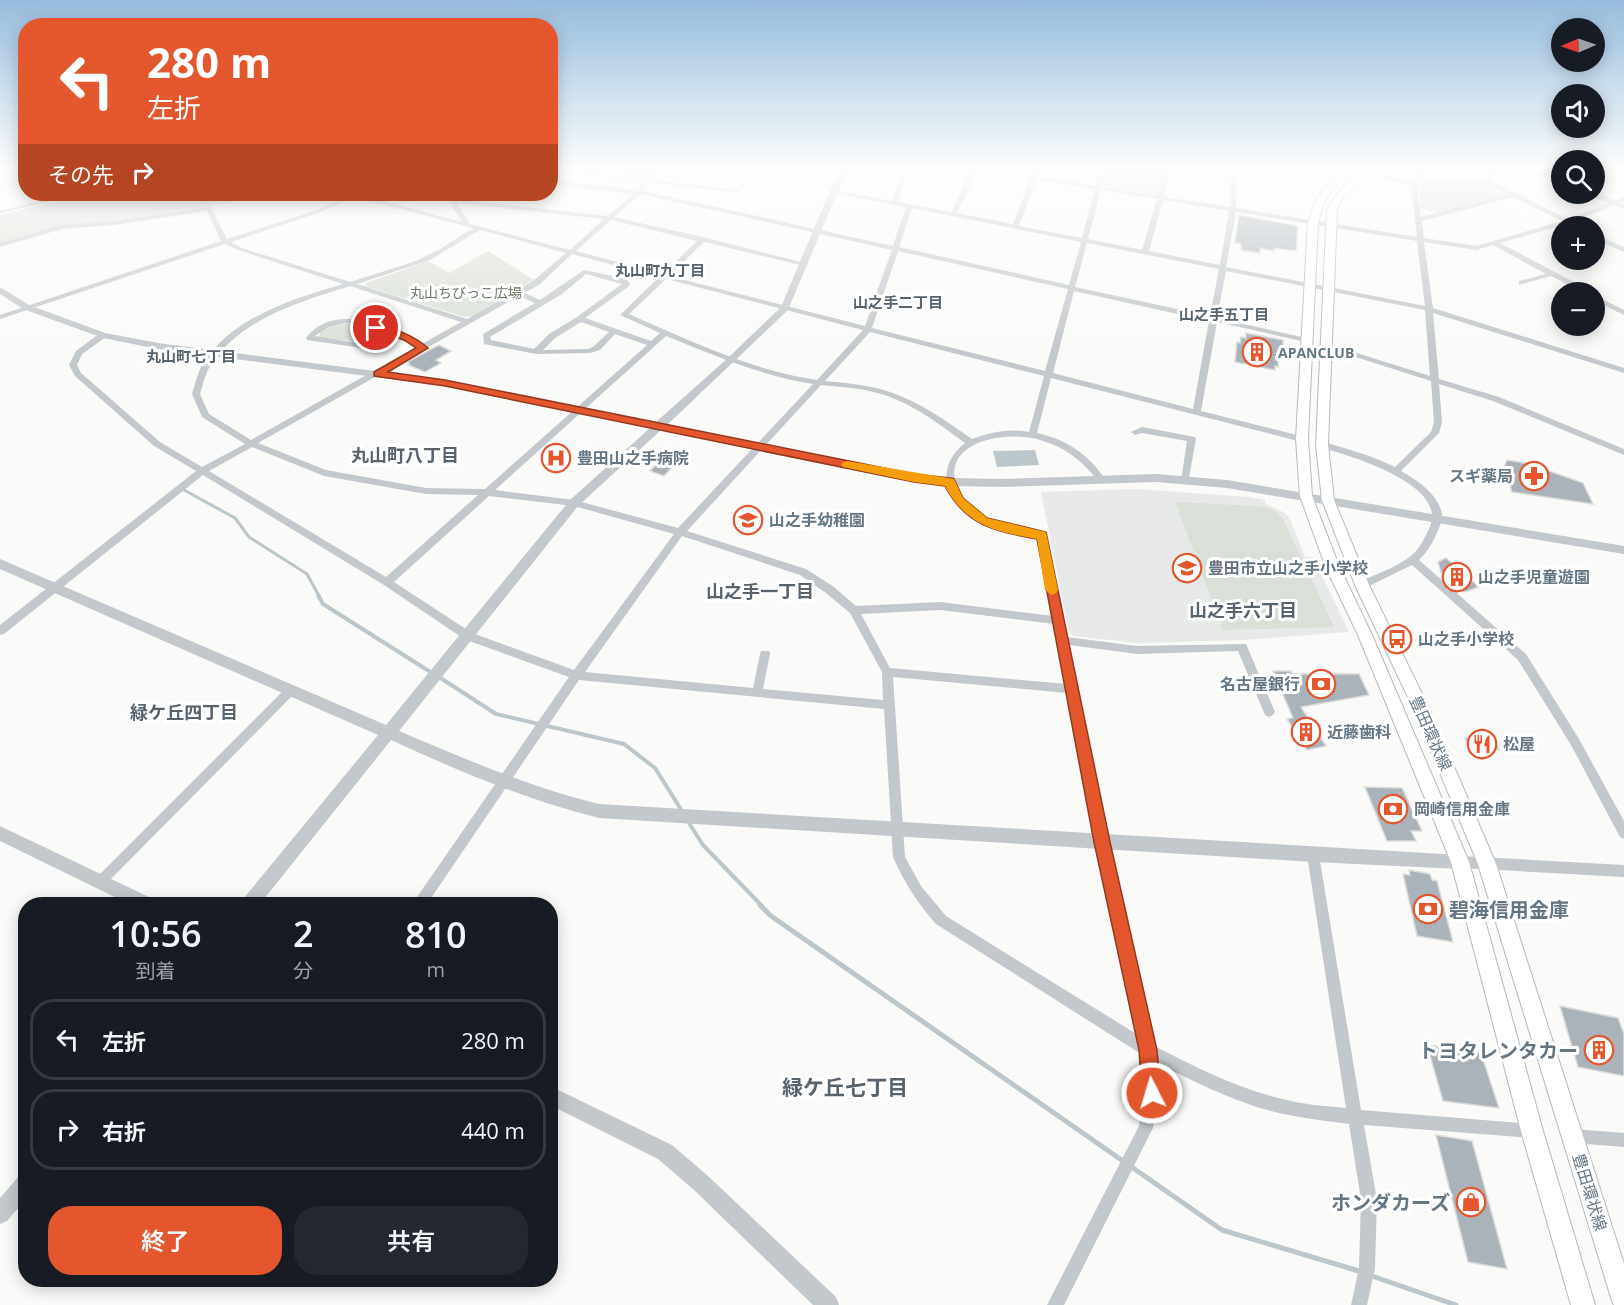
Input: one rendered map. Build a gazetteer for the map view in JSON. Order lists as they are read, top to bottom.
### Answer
{
  "streets": {
    "main road": ["豊田環状線"]
  },
  "districts": [
    "丸山町九丁目",
    "山之手二丁目",
    "山之手五丁目",
    "丸山町七丁目",
    "丸山町八丁目",
    "山之手一丁目",
    "山之手六丁目",
    "緑ケ丘四丁目",
    "緑ケ丘七丁目"
  ],
  "parks": ["丸山ちびっこ広場"],
  "places": {
    "building": [
      "APANCLUB",
      "山之手児童遊園",
      "近藤歯科",
      "トヨタレンタカー"
    ],
    "hospital": ["豊田山之手病院"],
    "pharmacy": ["スギ薬局"],
    "school or university": ["山之手幼稚園", "豊田市立山之手小学校"],
    "bus stop": ["山之手小学校"],
    "bank": ["名古屋銀行", "岡崎信用金庫", "碧海信用金庫"],
    "restaurant": ["松屋"],
    "shop": ["ホンダカーズ"]
  },
  "north": "left",
  "page": {
    "map_buttons": ["+", "−"],
    "turn": ["280 m", "左折"],
    "then": "その先",
    "eta": [
      "10:56",
      "到着",
      "2",
      "分",
      "810",
      "m"
    ],
    "list": [
      {
        "name": "左折",
        "value": "280 m"
      },
      {
        "name": "右折",
        "value": "440 m"
      }
    ],
    "buttons": ["終了", "共有"]
  }
}
